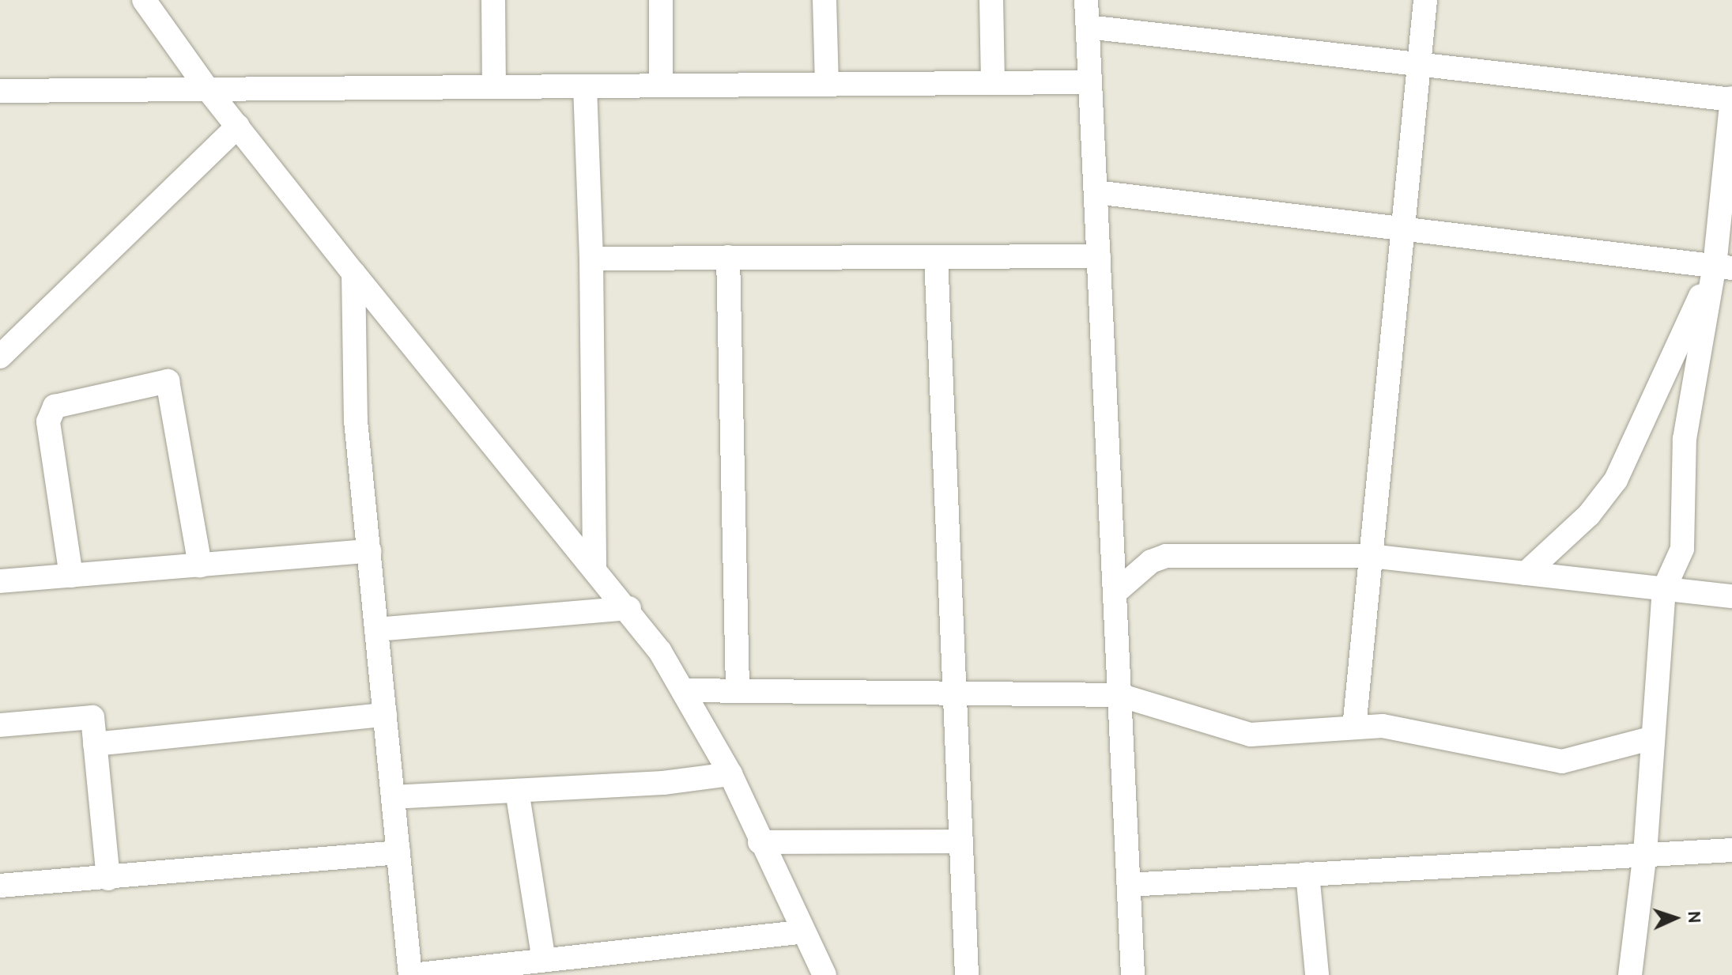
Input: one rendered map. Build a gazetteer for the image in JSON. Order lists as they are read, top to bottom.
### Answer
{
  "north": "right"
}
